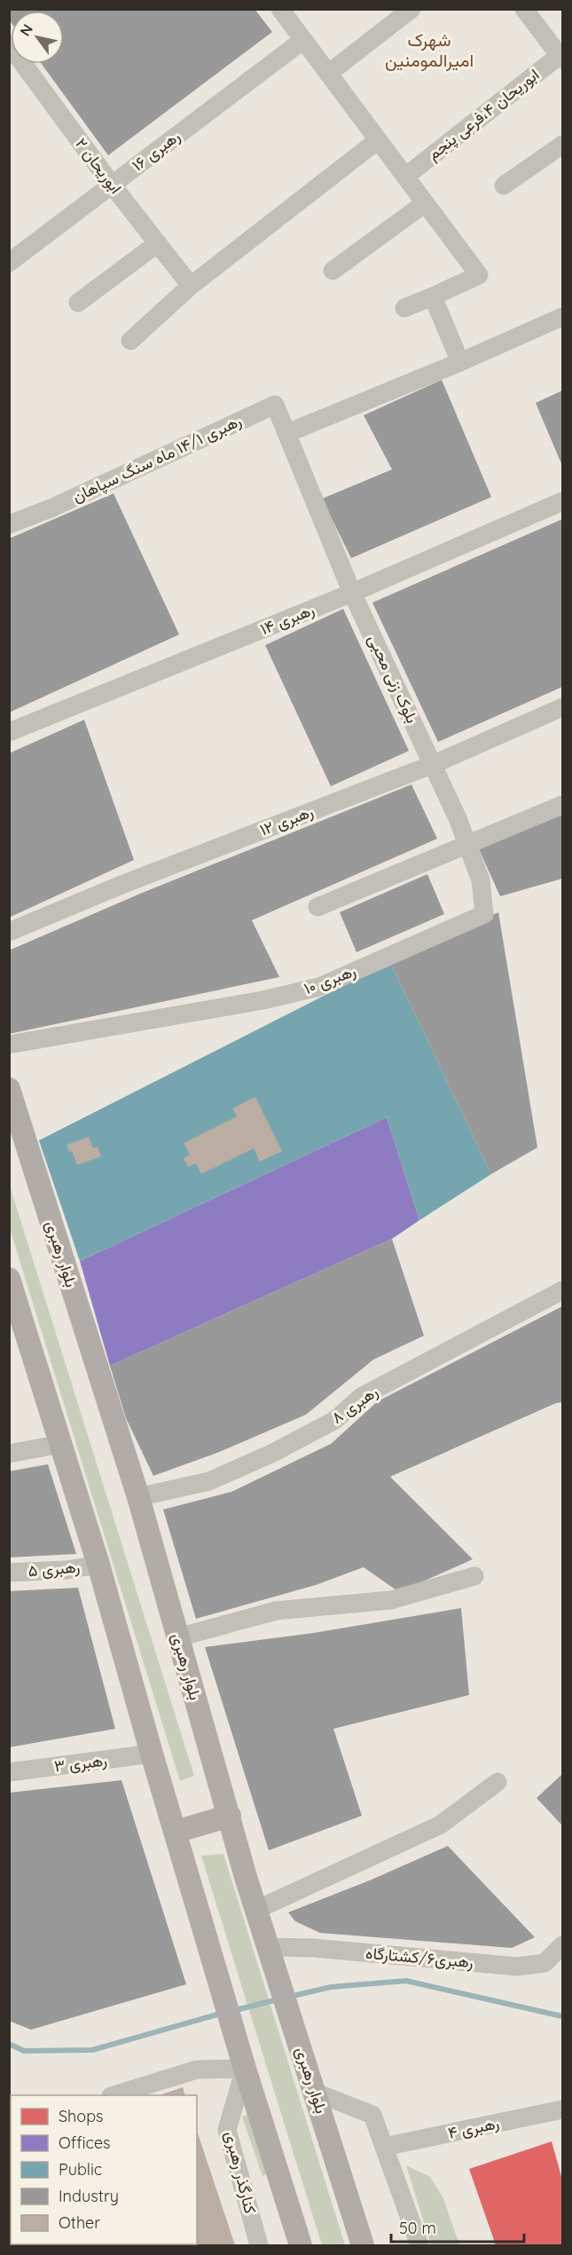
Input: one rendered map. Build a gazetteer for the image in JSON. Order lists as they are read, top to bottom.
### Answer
{
  "streets": {
    "main road": ["بلوار رهبری"],
    "street": [
      "ابوریحان ۴،فرعی پنجم",
      "رهبری ۱۶",
      "ابوریحان ۲",
      "رهبری ۱۴/۱ ماه سنگ سپاهان",
      "رهبری ۱۴",
      "بلوک زنی محبی",
      "رهبری ۱۲",
      "رهبری ۱۰",
      "رهبری ۸",
      "رهبری ۵",
      "رهبری ۳",
      "رهبری۶/کشتارگاه",
      "رهبری ۴",
      "کنارگذر رهبری"
    ]
  },
  "crossings": [
    ["رهبری ۱۶", "ابوریحان ۲"],
    ["رهبری ۱۴/۱ ماه سنگ سپاهان", "رهبری ۱۴"],
    ["رهبری ۱۴/۱ ماه سنگ سپاهان", "بلوک زنی محبی"],
    ["رهبری ۱۴", "بلوک زنی محبی"],
    ["بلوک زنی محبی", "رهبری ۱۲"],
    ["بلوک زنی محبی", "رهبری ۱۰"],
    ["رهبری ۱۲", "رهبری ۱۰"],
    ["بلوار رهبری", "رهبری ۸"],
    ["بلوار رهبری", "رهبری۶/کشتارگاه"]
  ],
  "districts": ["شهرک امیرالمومنین"],
  "legend": [
    "Shops",
    "Offices",
    "Public",
    "Industry",
    "Other"
  ],
  "scale_bar": "50 m",
  "north": "top left"
}
